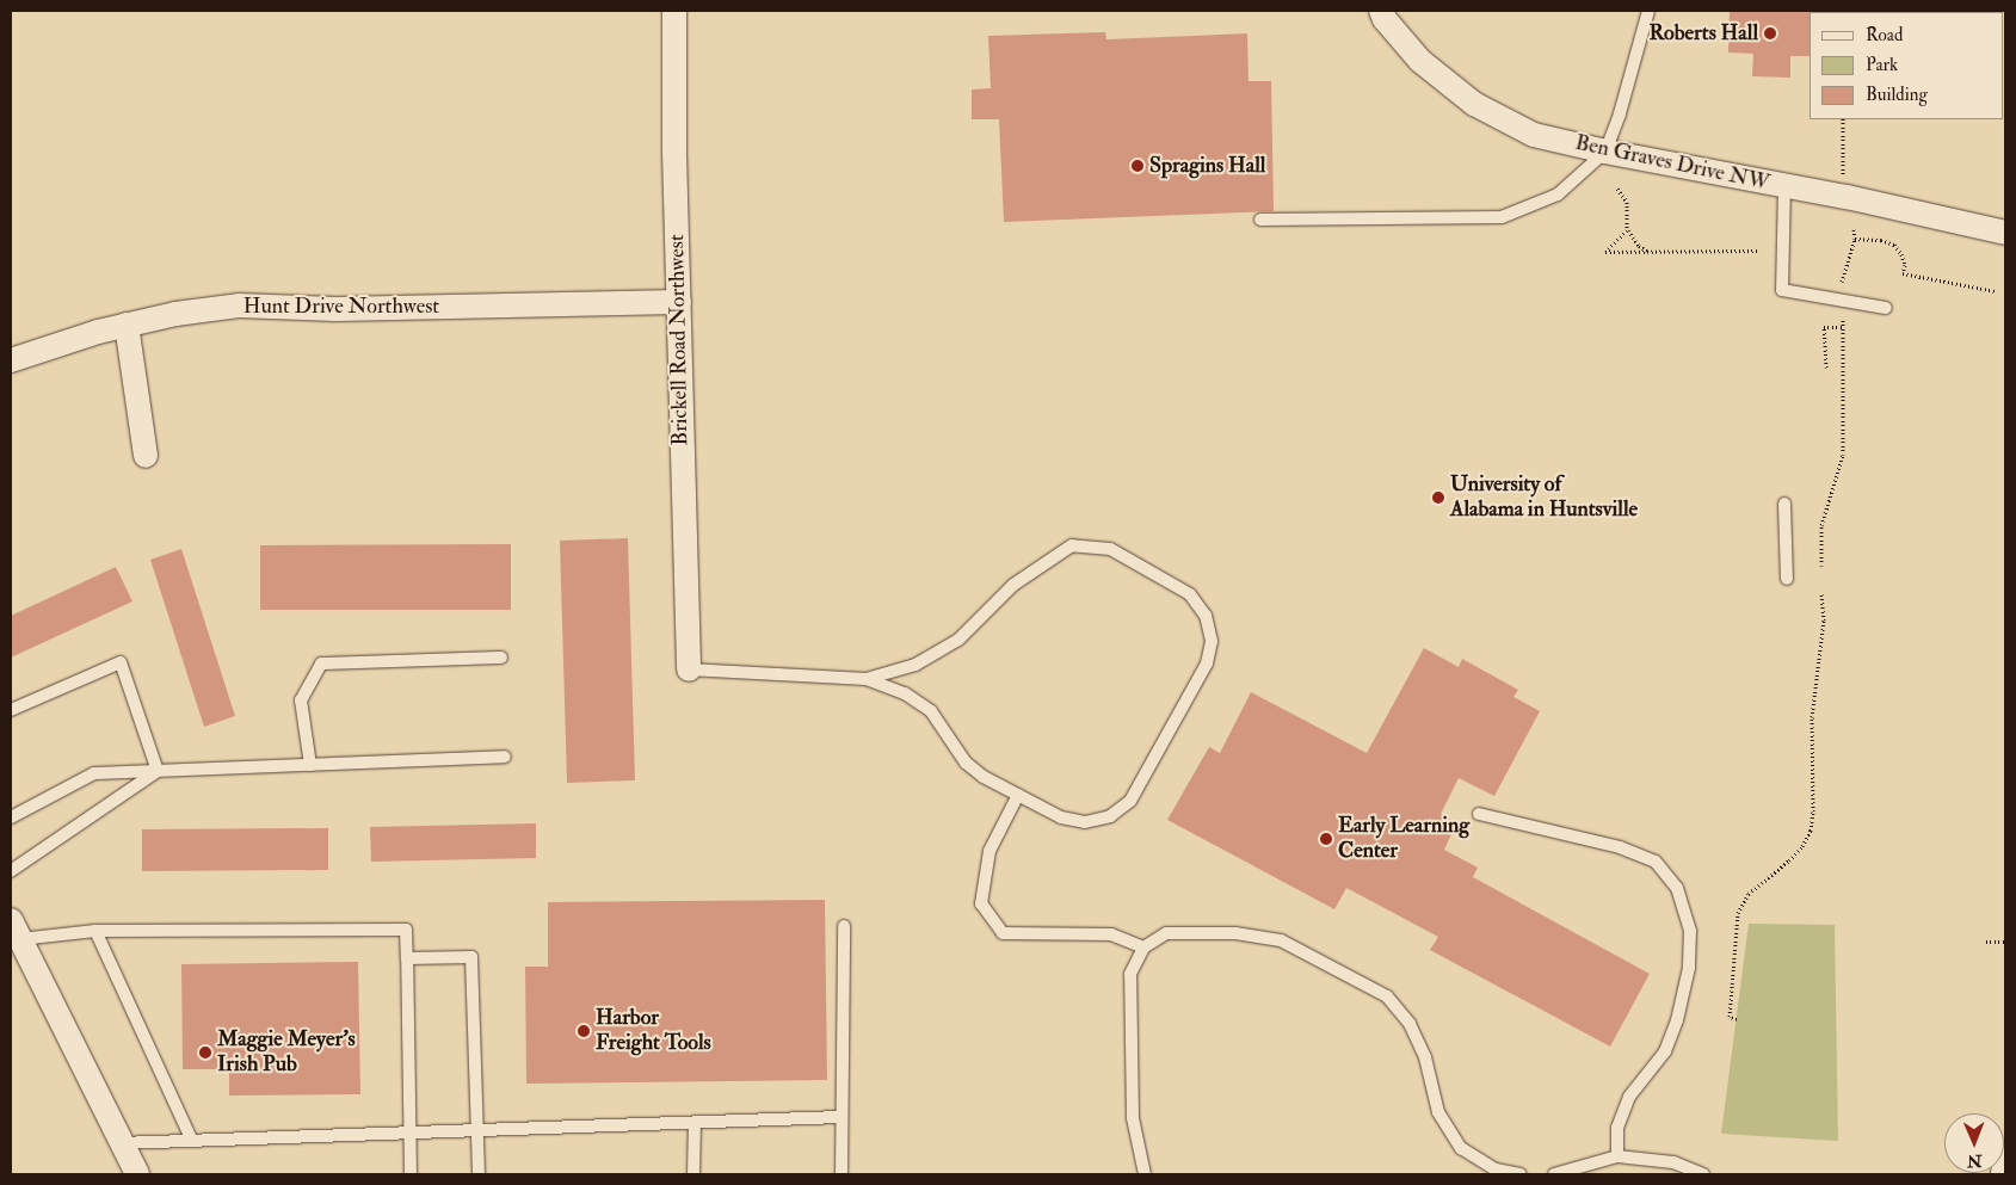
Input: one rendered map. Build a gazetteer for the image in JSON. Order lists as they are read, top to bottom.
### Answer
{
  "streets": {
    "street": ["Ben Graves Drive NW", "Hunt Drive Northwest", "Brickell Road Northwest"]
  },
  "crossings": [
    ["Hunt Drive Northwest", "Brickell Road Northwest"]
  ],
  "places": [
    "Roberts Hall",
    "Spragins Hall",
    "University of Alabama in Huntsville",
    "Early Learning Center",
    "Harbor Freight Tools",
    "Maggie Meyer's Irish Pub"
  ],
  "legend": ["Road", "Park", "Building"],
  "north": "bottom"
}
